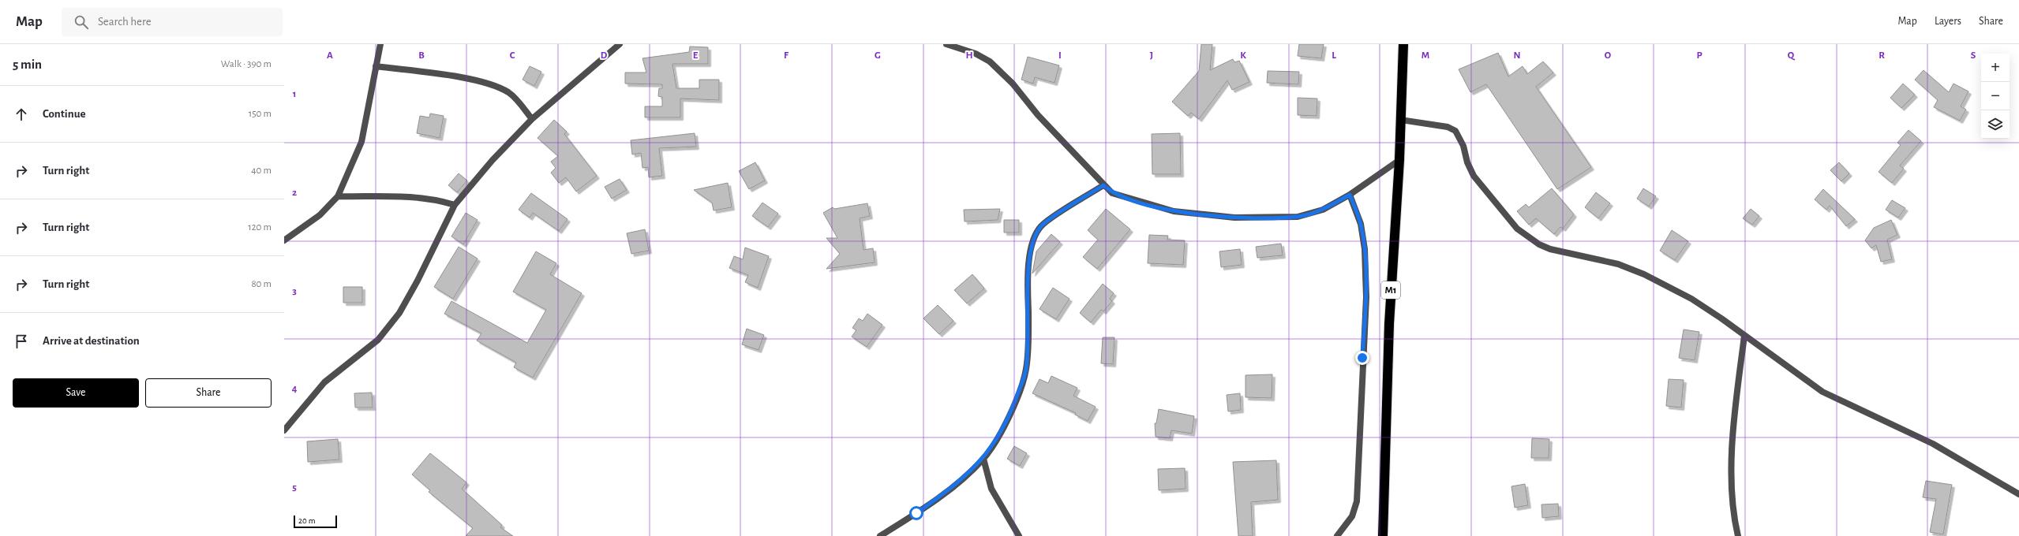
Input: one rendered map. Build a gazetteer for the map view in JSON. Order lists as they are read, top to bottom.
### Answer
{
  "streets": {
    "highway": ["M1"]
  },
  "scale_bar": "20 m",
  "page": {
    "header": "Map",
    "search": "Search here",
    "nav": ["Map", "Layers", "Share"],
    "heading": ["5 min", "Walk · 390 m"],
    "map_buttons": ["+", "−"],
    "list": [
      ["Continue", "150 m"],
      ["Turn right", "40 m"],
      ["Turn right", "120 m"],
      ["Turn right", "80 m"],
      "Arrive at destination"
    ],
    "buttons": ["Save", "Share"],
    "scale": "20 m"
  },
  "grid": {
    "columns": [
      "A",
      "B",
      "C",
      "D",
      "E",
      "F",
      "G",
      "H",
      "I",
      "J",
      "K",
      "L",
      "M",
      "N",
      "O",
      "P",
      "Q",
      "R",
      "S"
    ],
    "rows": [
      "1",
      "2",
      "3",
      "4",
      "5"
    ]
  }
}
